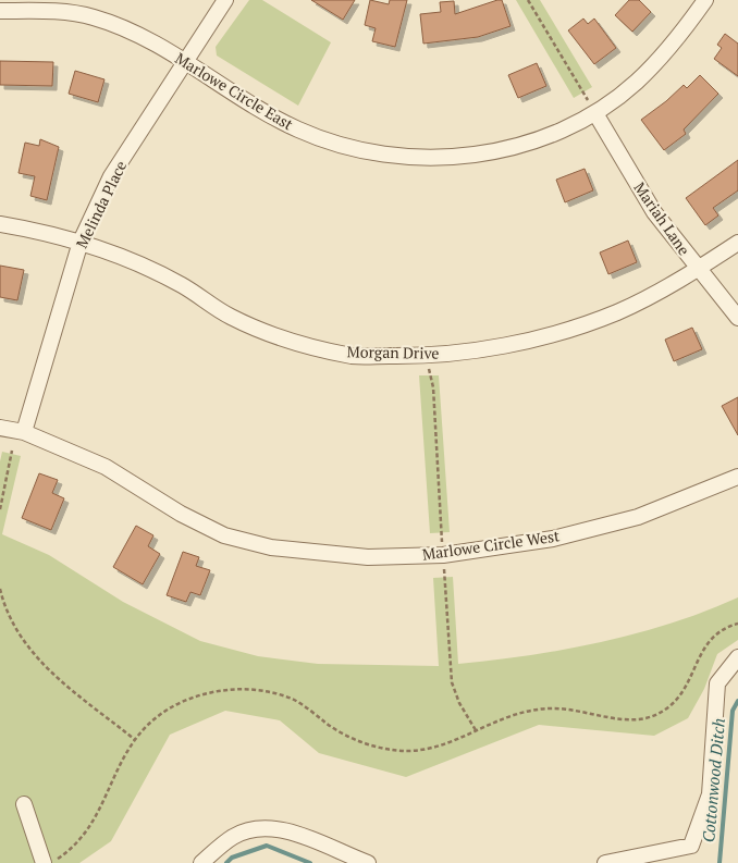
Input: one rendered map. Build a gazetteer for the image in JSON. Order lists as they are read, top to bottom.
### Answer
{
  "streets": {
    "street": [
      "Marlowe Circle East",
      "Melinda Place",
      "Mariah Lane",
      "Morgan Drive",
      "Marlowe Circle West"
    ]
  },
  "crossings": [
    ["Marlowe Circle East", "Melinda Place"],
    ["Marlowe Circle East", "Mariah Lane"],
    ["Melinda Place", "Morgan Drive"],
    ["Melinda Place", "Marlowe Circle West"],
    ["Mariah Lane", "Morgan Drive"]
  ],
  "water": ["Cottonwood Ditch"]
}
